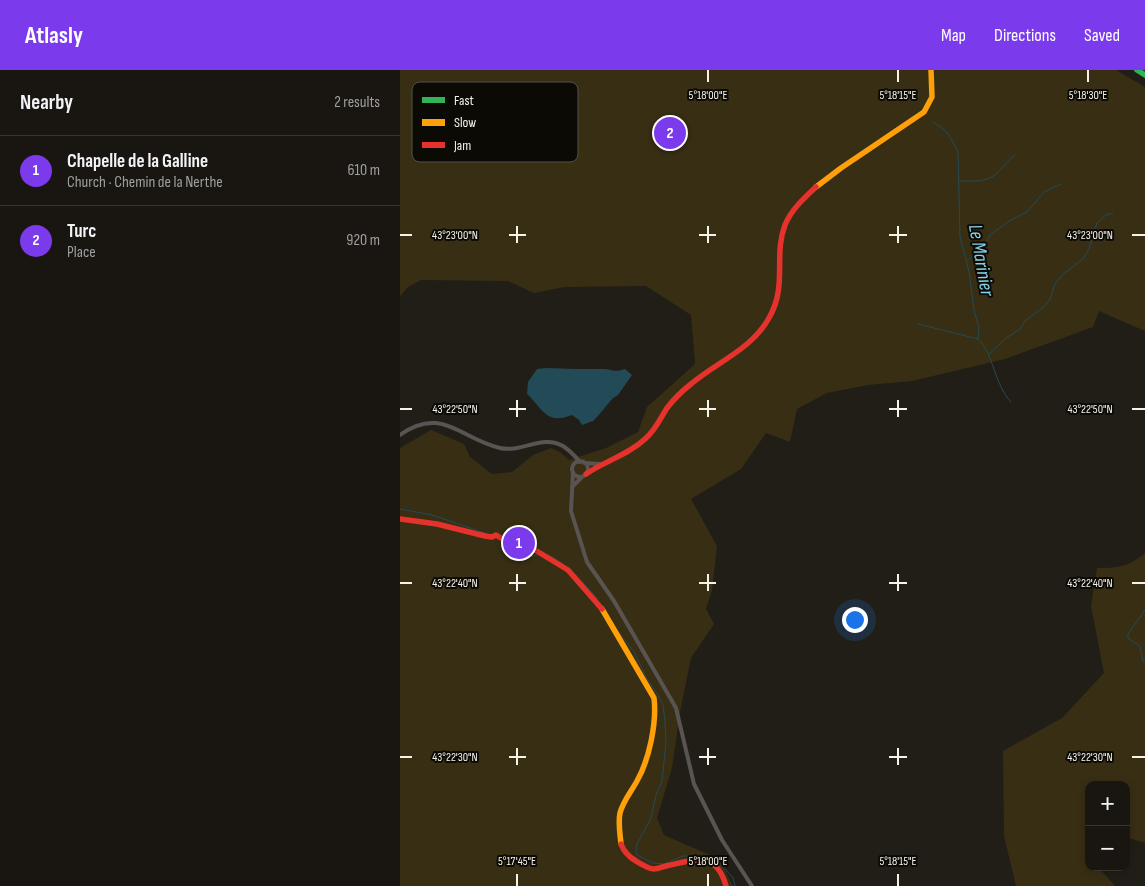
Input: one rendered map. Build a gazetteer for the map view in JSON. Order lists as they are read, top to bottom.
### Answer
{
  "water": ["Le Marinier"],
  "legend": ["Fast", "Slow", "Jam"],
  "page": {
    "header": "Atlasly",
    "nav": ["Map", "Directions", "Saved"],
    "heading": ["Nearby", "2 results"],
    "pins": ["2", "1"],
    "list": [
      {
        "mark": "1",
        "name": "Chapelle de la Galline",
        "note": "Church · Chemin de la Nerthe",
        "value": "610 m"
      },
      {
        "mark": "2",
        "name": "Turc",
        "note": "Place",
        "value": "920 m"
      }
    ],
    "map_buttons": ["+", "−"]
  },
  "coordinates": [
    "5°18'00\"E",
    "5°18'15\"E",
    "5°18'30\"E",
    "43°23'00\"N",
    "43°22'50\"N",
    "43°22'40\"N",
    "43°22'30\"N",
    "5°17'45\"E"
  ]
}
